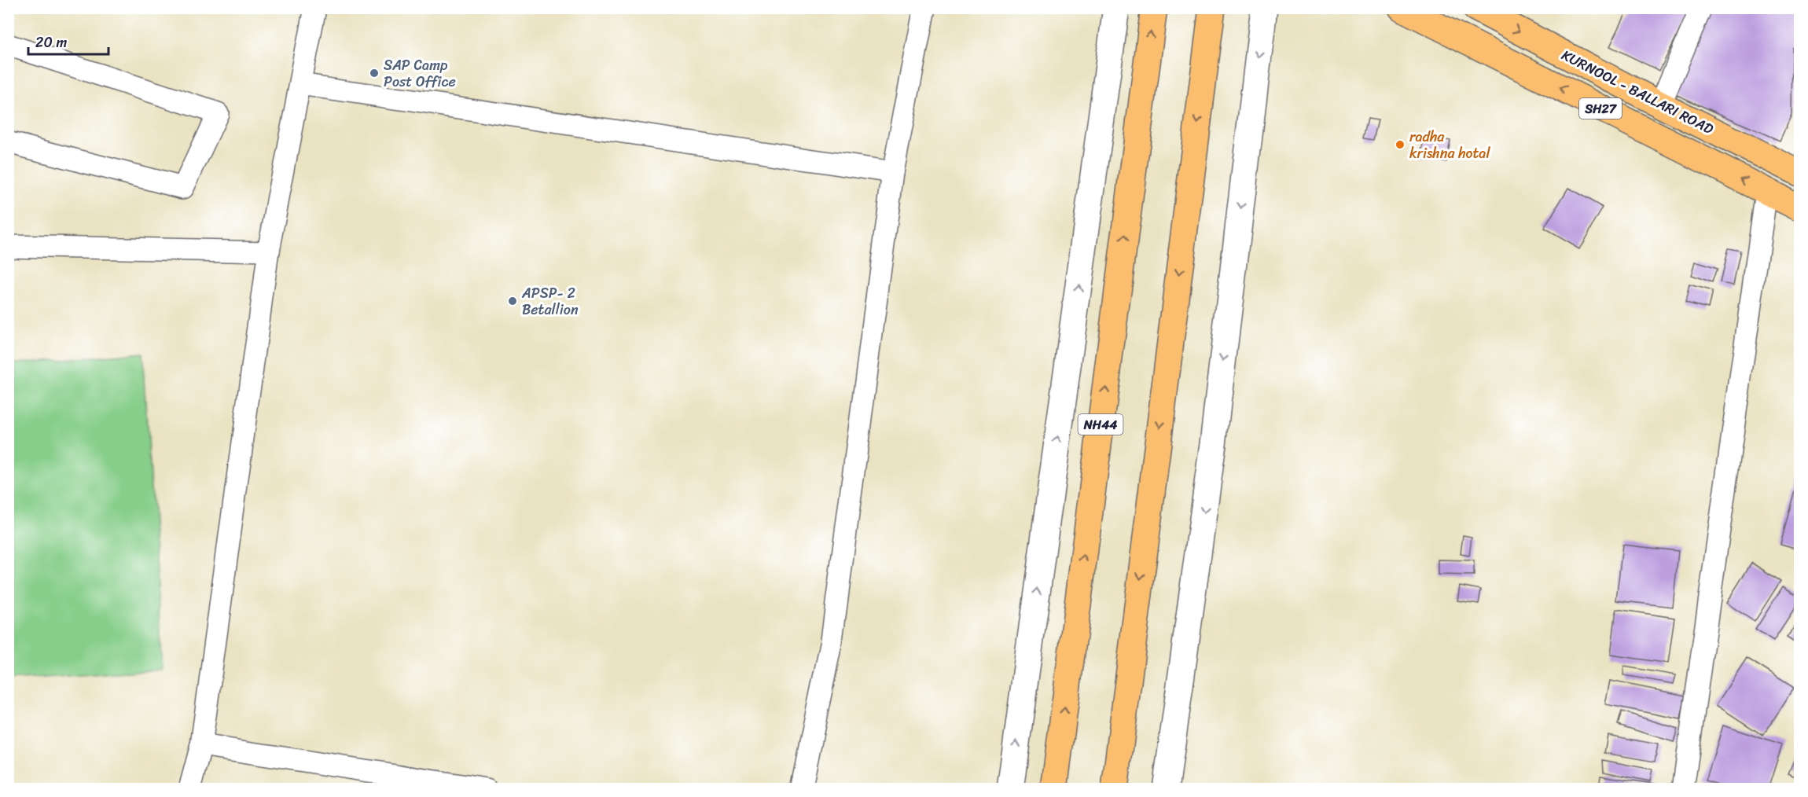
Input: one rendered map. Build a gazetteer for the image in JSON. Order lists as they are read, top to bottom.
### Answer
{
  "streets": {
    "main road": ["KURNOOL - BALLARI ROAD", "SH27", "NH44"]
  },
  "places": ["SAP Camp Post Office", "radha krishna hotal", "APSP- 2 Betallion"],
  "scale_bar": "20 m"
}
